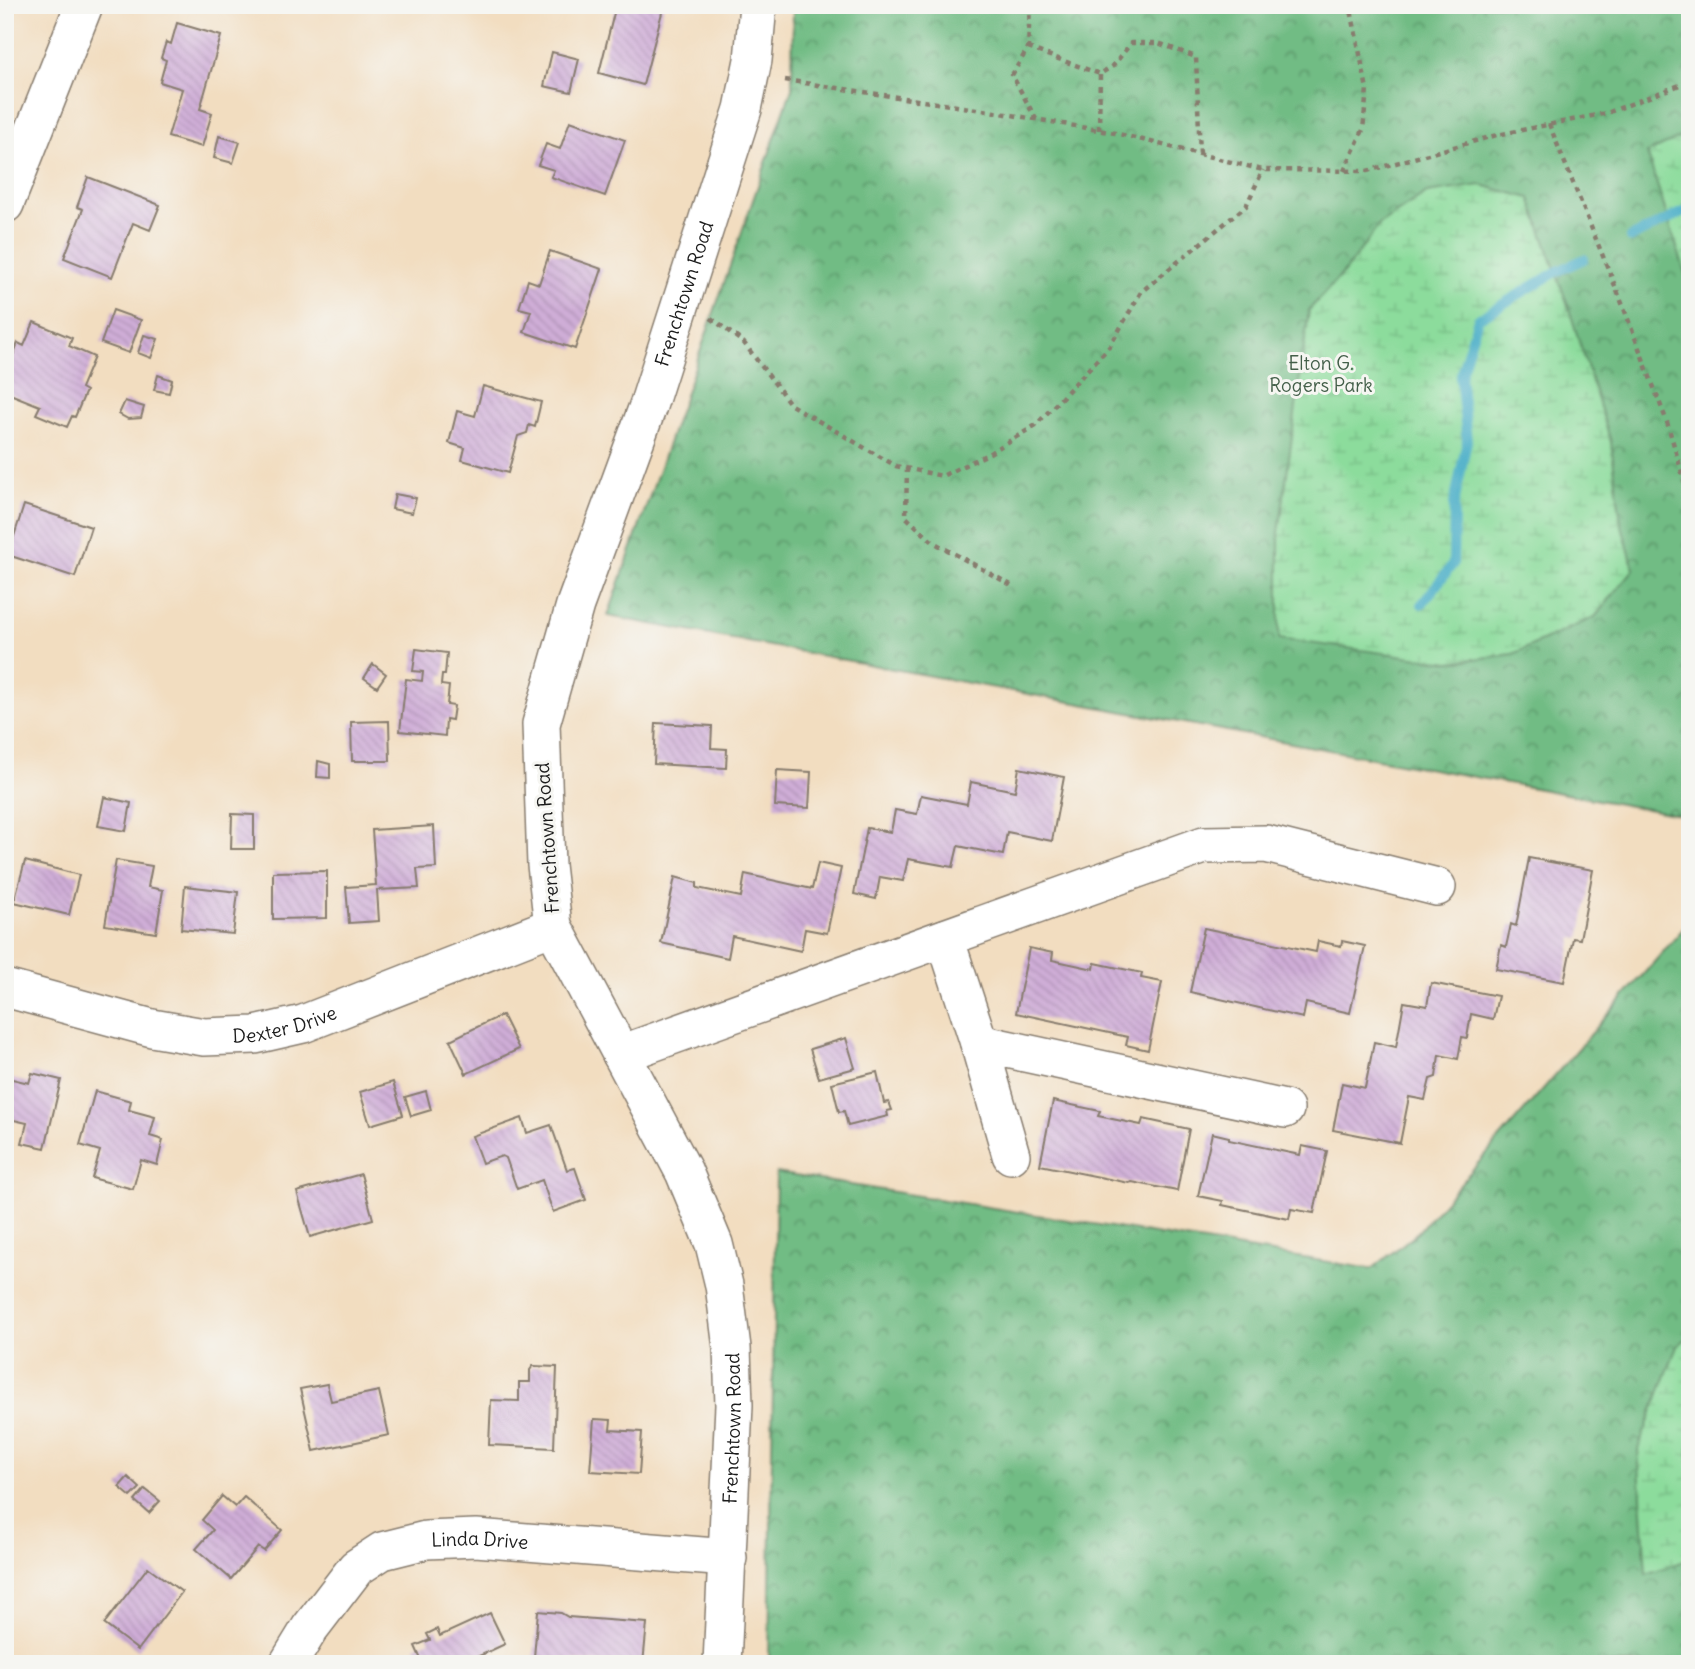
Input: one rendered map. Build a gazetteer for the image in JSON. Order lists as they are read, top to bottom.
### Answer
{
  "streets": {
    "street": ["Frenchtown Road", "Dexter Drive", "Linda Drive"]
  },
  "crossings": [
    ["Frenchtown Road", "Dexter Drive"],
    ["Frenchtown Road", "Linda Drive"]
  ],
  "parks": ["Elton G. Rogers Park"]
}
